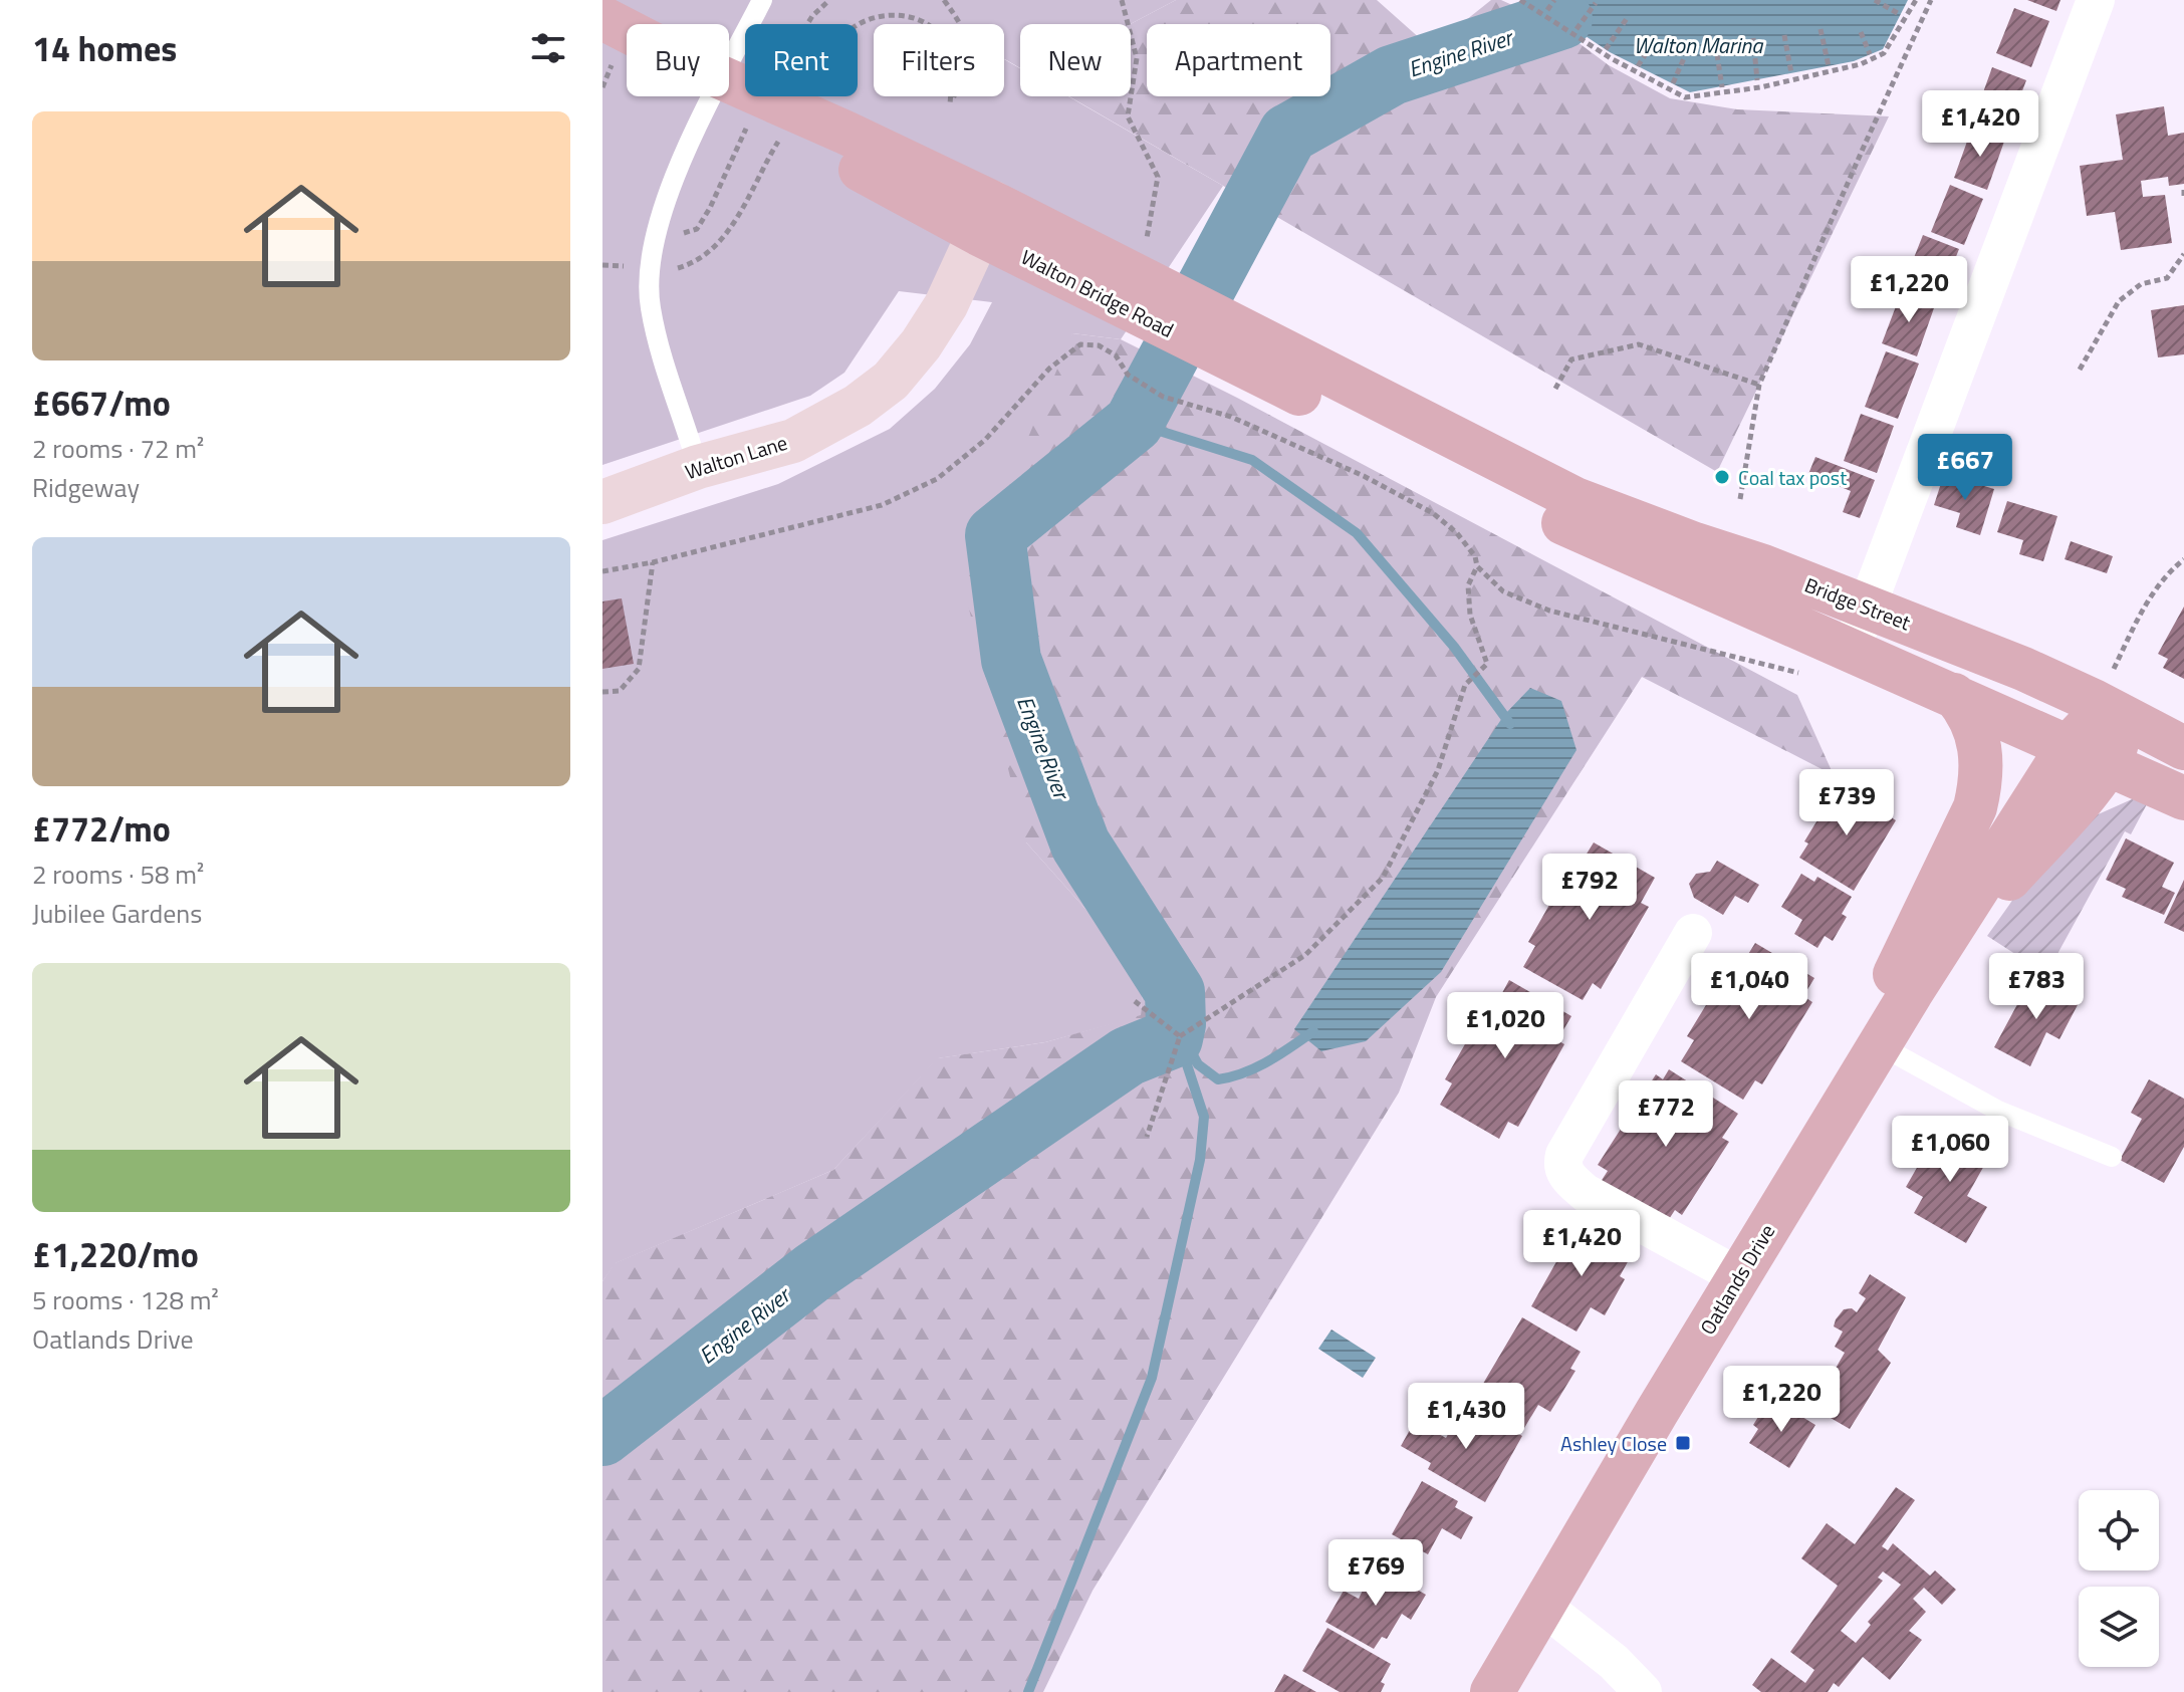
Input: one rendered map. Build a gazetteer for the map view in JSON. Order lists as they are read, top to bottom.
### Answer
{
  "streets": {
    "main road": ["Walton Bridge Road", "Bridge Street", "Oatlands Drive"],
    "street": ["Walton Lane"]
  },
  "crossings": [
    ["Walton Bridge Road", "Walton Lane"],
    ["Walton Bridge Road", "Bridge Street"],
    ["Bridge Street", "Oatlands Drive"]
  ],
  "water": ["Walton Marina", "Engine River"],
  "places": {
    "other": ["Coal tax post"],
    "transit": ["Ashley Close"]
  },
  "page": {
    "heading": "14 homes",
    "chip": [
      "Buy",
      "Rent",
      "Filters",
      "New",
      "Apartment"
    ],
    "price": [
      "£1,420",
      "£1,220",
      "£667",
      "£739",
      "£792",
      "£1,040",
      "£783",
      "£1,020",
      "£772",
      "£1,060",
      "£1,420",
      "£1,220",
      "£1,430",
      "£769"
    ],
    "list": [
      {
        "name": "£667/mo",
        "note": "2 rooms · 72 m² · Ridgeway"
      },
      {
        "name": "£772/mo",
        "note": "2 rooms · 58 m² · Jubilee Gardens"
      },
      {
        "name": "£1,220/mo",
        "note": "5 rooms · 128 m² · Oatlands Drive"
      }
    ]
  }
}
